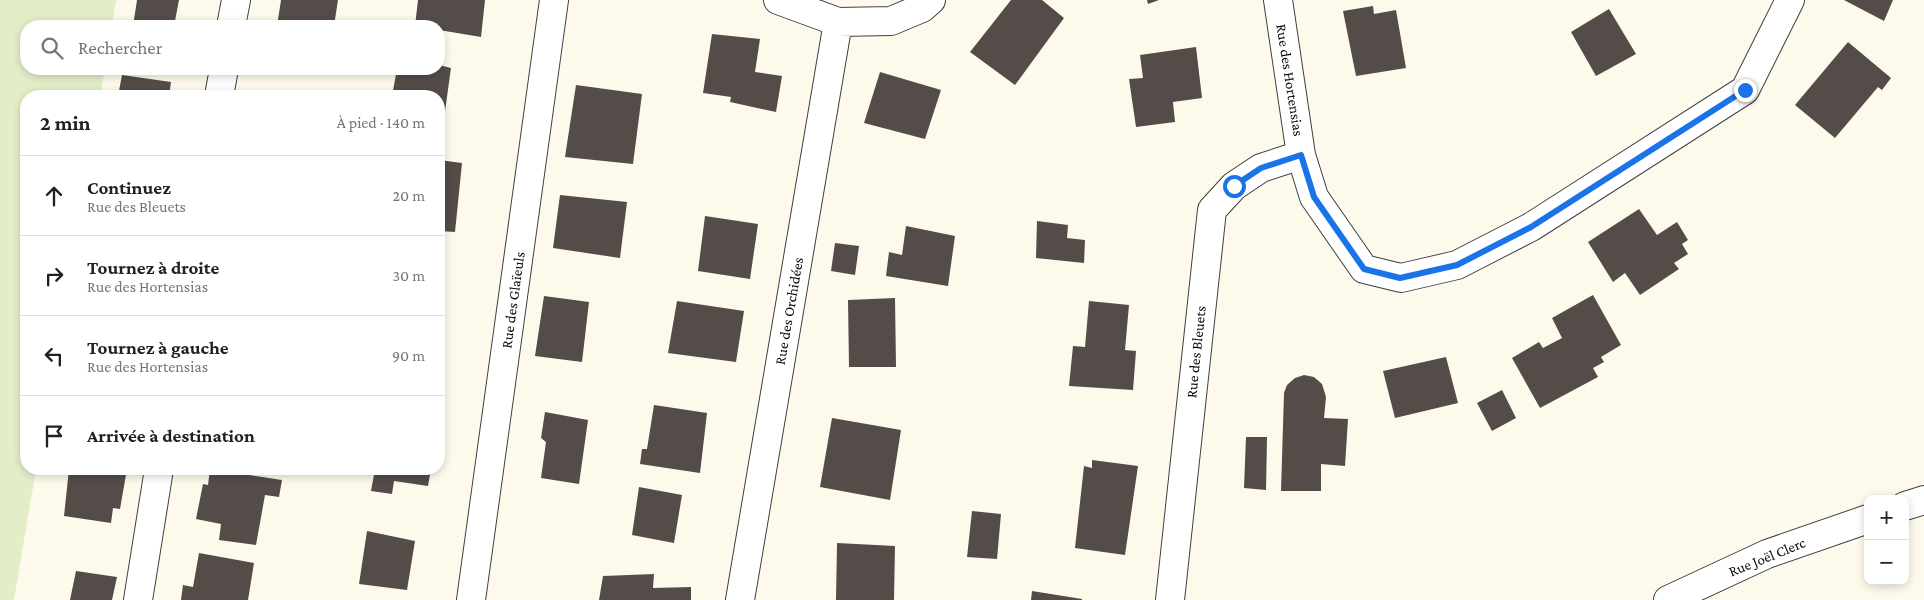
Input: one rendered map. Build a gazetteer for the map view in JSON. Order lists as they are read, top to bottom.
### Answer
{
  "streets": {
    "street": [
      "Rue des Hortensias",
      "Rue des Glaïeuls",
      "Rue des Orchidées",
      "Rue des Bleuets",
      "Rue Joël Clerc"
    ]
  },
  "crossings": [
    ["Rue des Hortensias", "Rue des Bleuets"]
  ],
  "page": {
    "search": "Rechercher",
    "heading": ["2 min", "À pied · 140 m"],
    "list": [
      ["Continuez", "Rue des Bleuets", "20 m"],
      ["Tournez à droite", "Rue des Hortensias", "30 m"],
      ["Tournez à gauche", "Rue des Hortensias", "90 m"],
      "Arrivée à destination"
    ],
    "map_buttons": ["+", "−"]
  }
}
